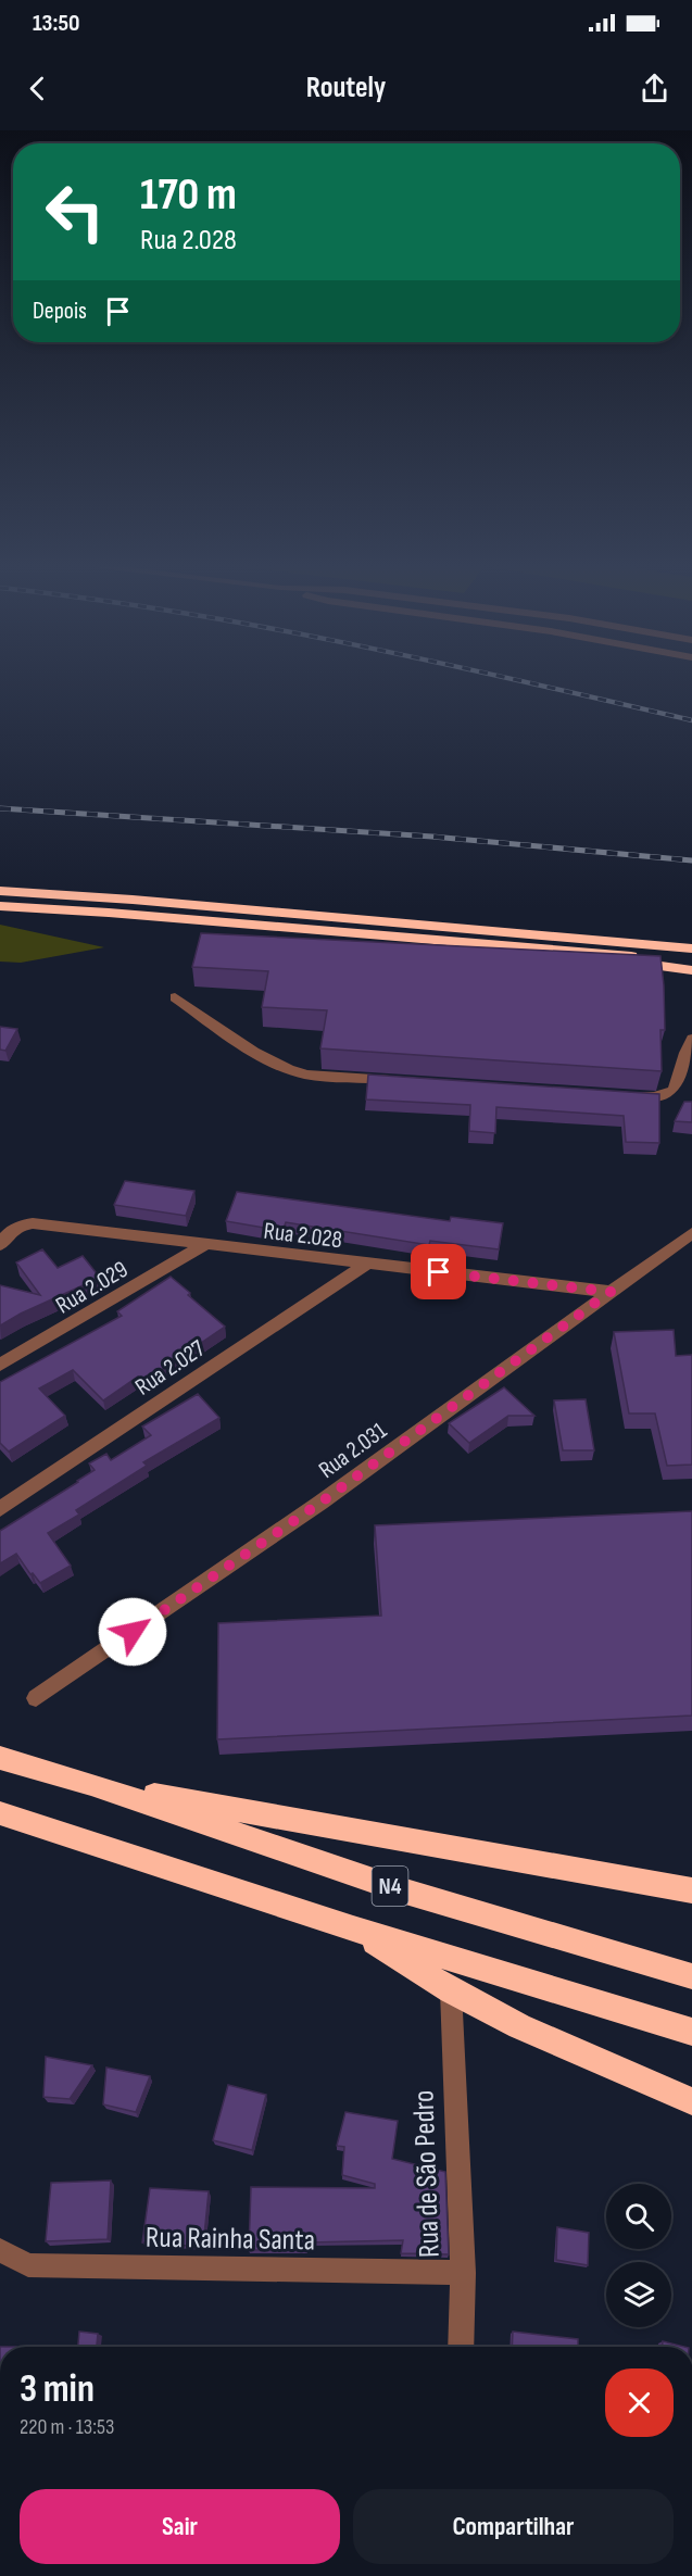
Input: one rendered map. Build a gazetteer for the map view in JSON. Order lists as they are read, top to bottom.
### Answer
{
  "streets": {
    "highway": ["N4"],
    "street": [
      "Rua 2.028",
      "Rua 2.029",
      "Rua 2.027",
      "Rua 2.031",
      "Rua de São Pedro",
      "Rua Rainha Santa"
    ]
  },
  "crossings": [
    ["Rua 2.028", "Rua 2.029"],
    ["Rua 2.028", "Rua 2.027"],
    ["Rua 2.028", "Rua 2.031"],
    ["Rua de São Pedro", "Rua Rainha Santa"]
  ],
  "page": {
    "status": "13:50",
    "header": "Routely",
    "turn": ["170 m", "Rua 2.028"],
    "then": "Depois",
    "heading": ["3 min", "220 m · 13:53"],
    "buttons": ["Sair", "Compartilhar"]
  }
}
